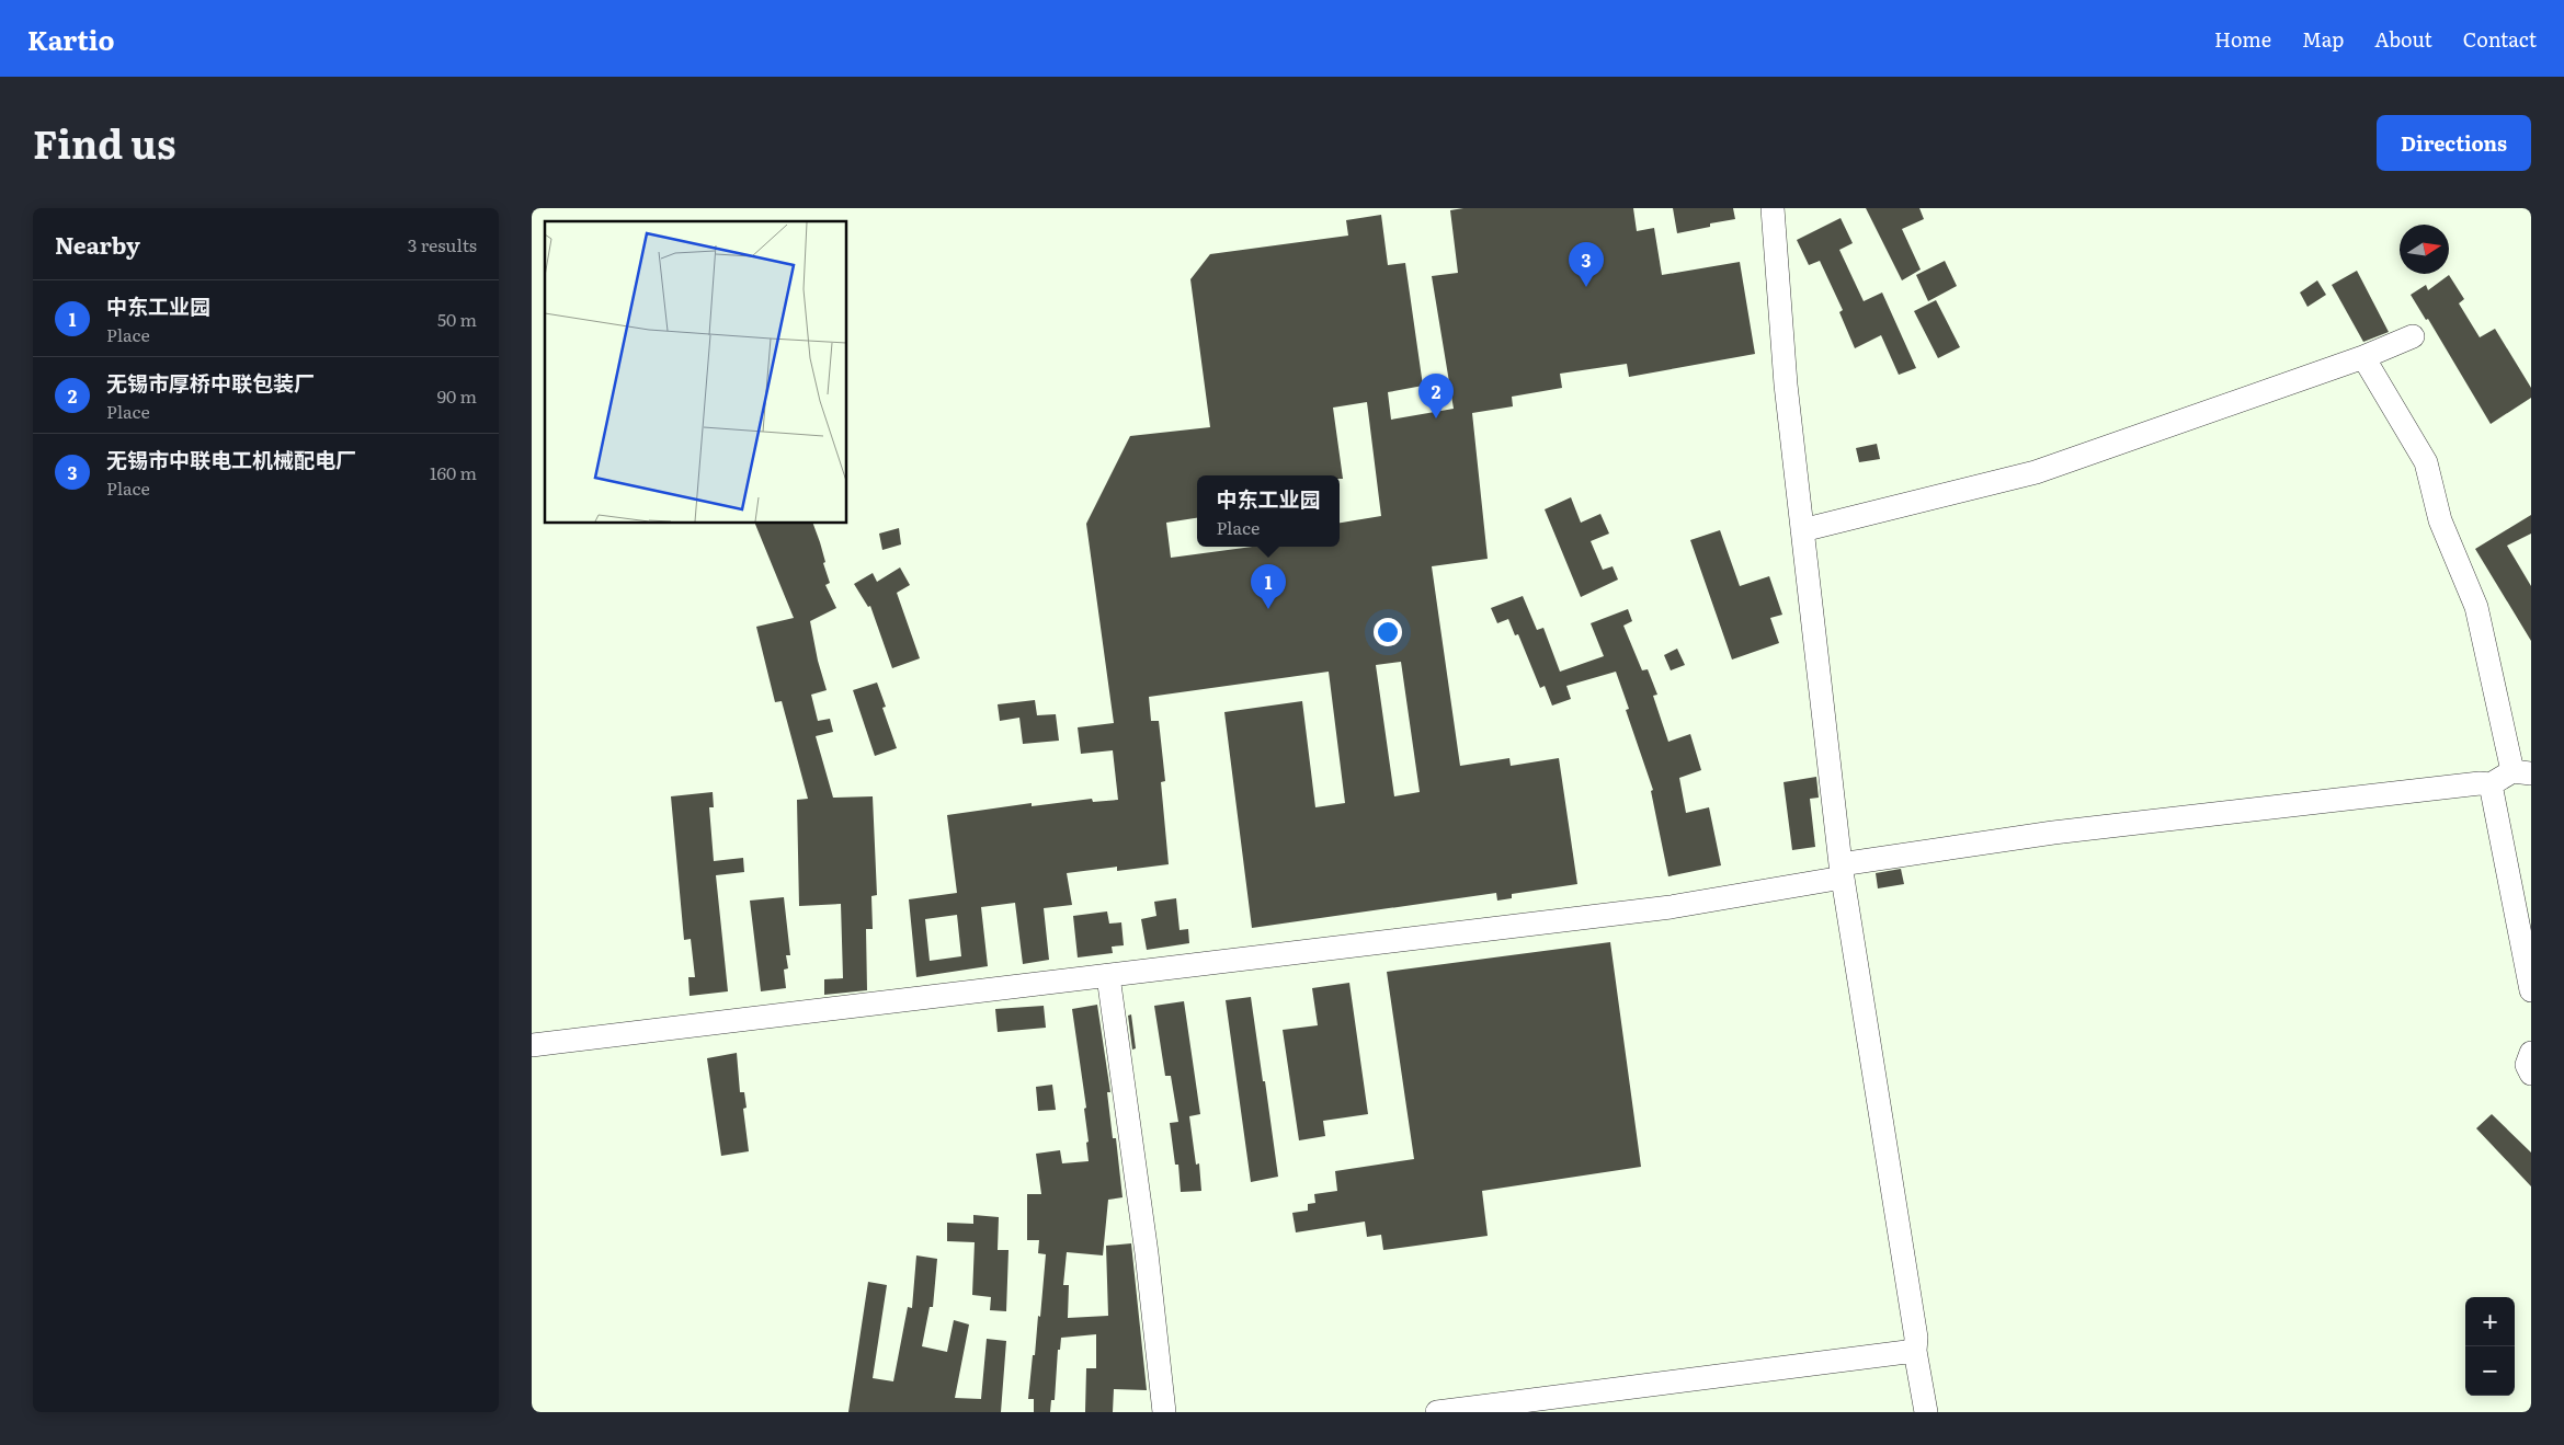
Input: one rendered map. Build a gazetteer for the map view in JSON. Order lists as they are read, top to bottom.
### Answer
{
  "north": "right",
  "page": {
    "header": "Kartio",
    "nav": [
      "Home",
      "Map",
      "About",
      "Contact"
    ],
    "title": "Find us",
    "buttons": "Directions",
    "heading": ["Nearby", "3 results"],
    "pins": ["3", "2", "1"],
    "list": [
      {
        "mark": "1",
        "name": "中东工业园",
        "note": "Place",
        "value": "50 m"
      },
      {
        "mark": "2",
        "name": "无锡市厚桥中联包装厂",
        "note": "Place",
        "value": "90 m"
      },
      {
        "mark": "3",
        "name": "无锡市中联电工机械配电厂",
        "note": "Place",
        "value": "160 m"
      }
    ],
    "popup": ["中东工业园", "Place"],
    "map_buttons": ["+", "−"]
  }
}
